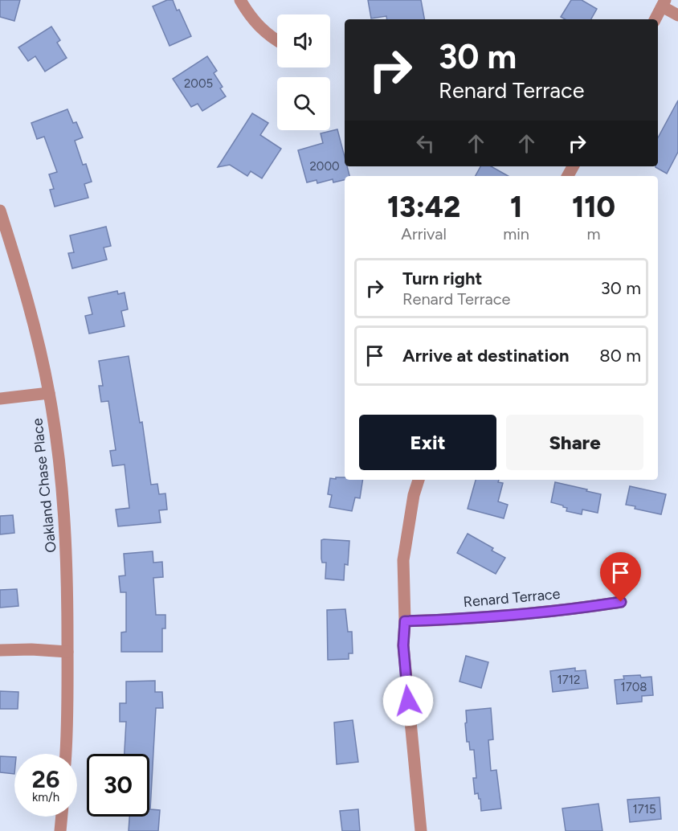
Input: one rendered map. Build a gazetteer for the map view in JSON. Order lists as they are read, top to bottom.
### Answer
{
  "streets": {
    "street": ["Oakland Chase Place", "Renard Terrace"]
  },
  "house_numbers": [
    "2005",
    "2000",
    "1712",
    "1708",
    "1715"
  ],
  "page": {
    "turn": ["30 m", "Renard Terrace"],
    "eta": [
      "13:42",
      "Arrival",
      "1",
      "min",
      "110",
      "m"
    ],
    "list": [
      {
        "name": "Turn right",
        "note": "Renard Terrace",
        "value": "30 m"
      },
      {
        "name": "Arrive at destination",
        "value": "80 m"
      }
    ],
    "buttons": ["Exit", "Share"],
    "speed": "26 km/h",
    "limit": "30"
  }
}
